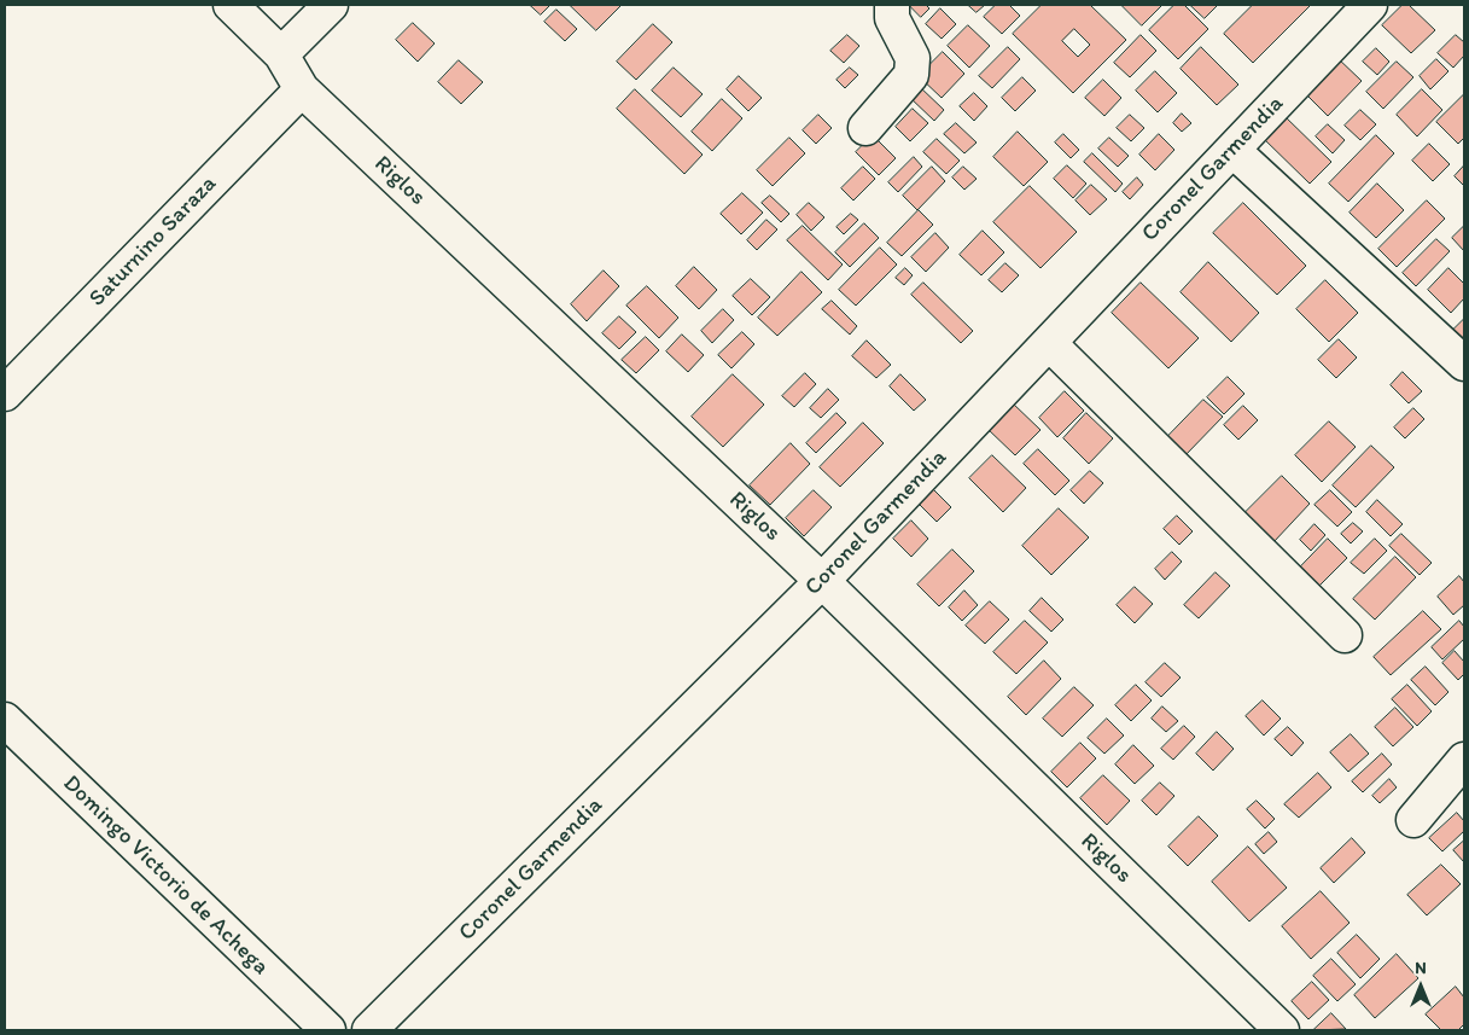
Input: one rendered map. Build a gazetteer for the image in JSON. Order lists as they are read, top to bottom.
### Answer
{
  "streets": {
    "street": [
      "Coronel Garmendia",
      "Riglos",
      "Saturnino Saraza",
      "Domingo Victorio de Achega"
    ]
  },
  "crossings": [
    ["Coronel Garmendia", "Riglos"],
    ["Riglos", "Saturnino Saraza"]
  ],
  "north": "top"
}
